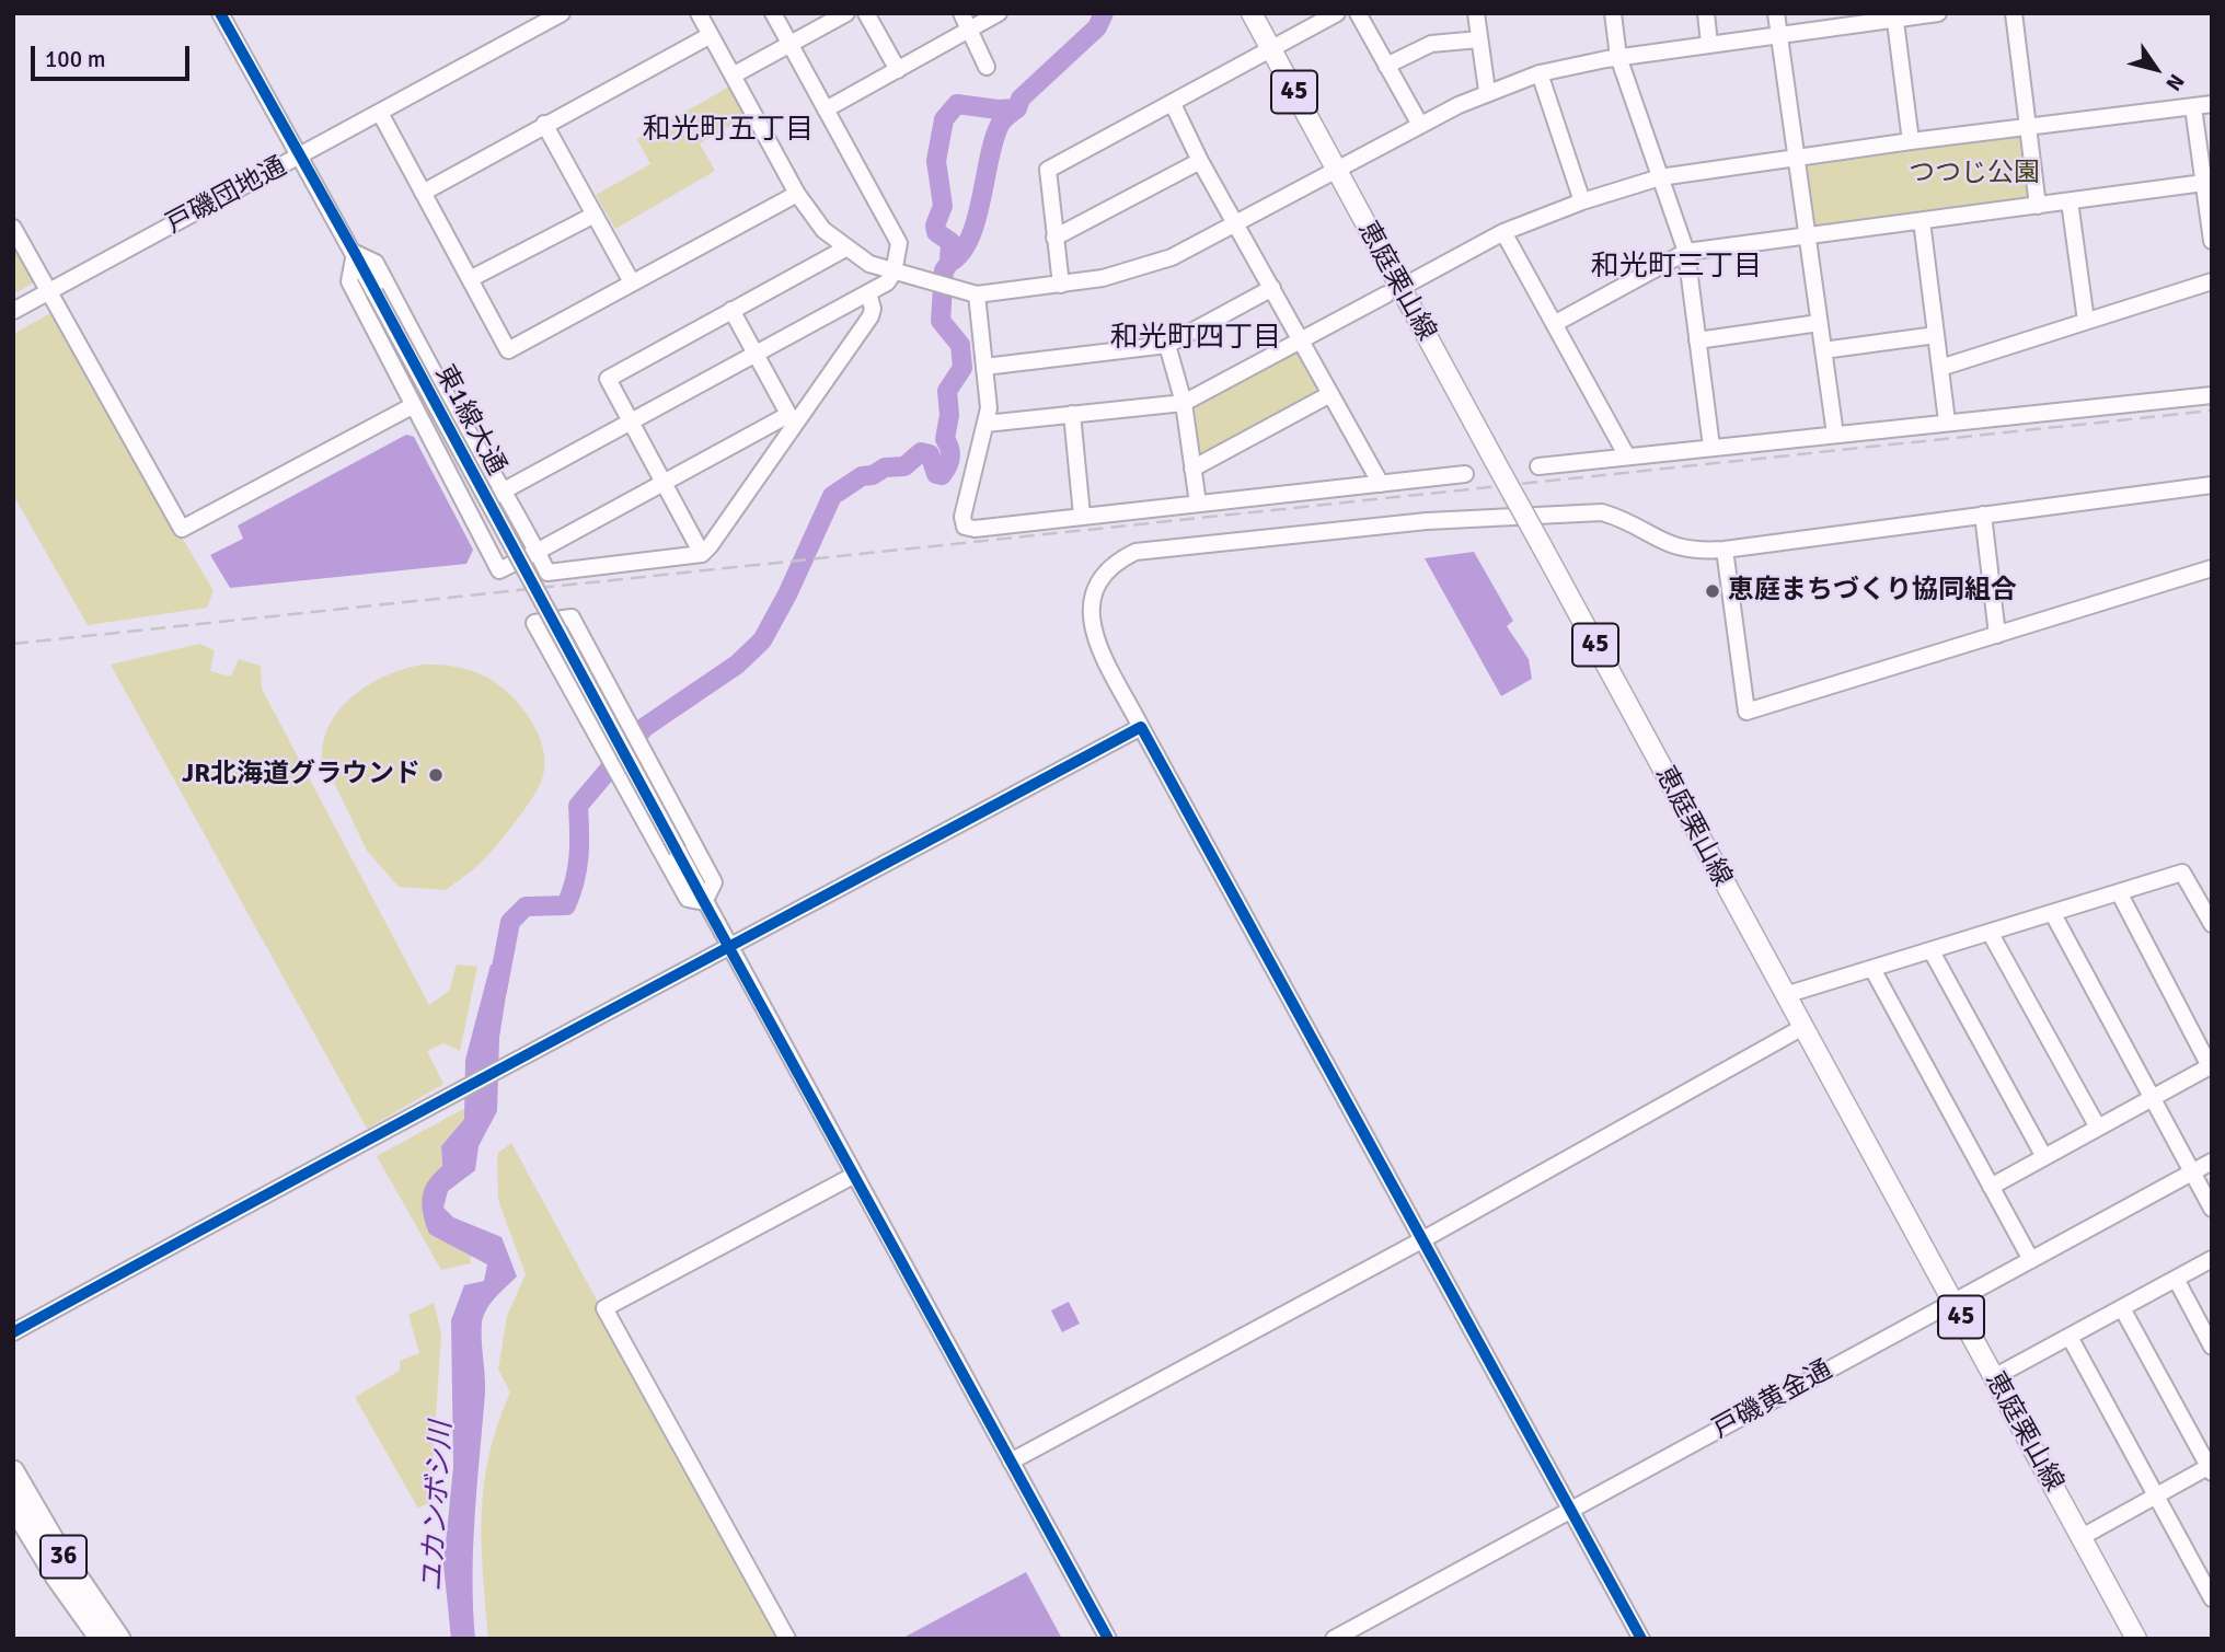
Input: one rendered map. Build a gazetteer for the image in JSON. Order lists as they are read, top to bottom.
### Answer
{
  "streets": {
    "highway": ["36"],
    "main road": ["45", "恵庭栗山線"],
    "street": ["戸磯団地通", "東1線大通", "戸磯黄金通"]
  },
  "crossings": [
    ["戸磯団地通", "東1線大通"],
    ["恵庭栗山線", "戸磯黄金通"]
  ],
  "districts": ["和光町五丁目", "和光町三丁目", "和光町四丁目"],
  "water": ["ユカンボシ川"],
  "parks": ["つつじ公園"],
  "places": ["恵庭まちづくり協同組合", "JR北海道グラウンド"],
  "scale_bar": "100 m",
  "north": "bottom right"
}
